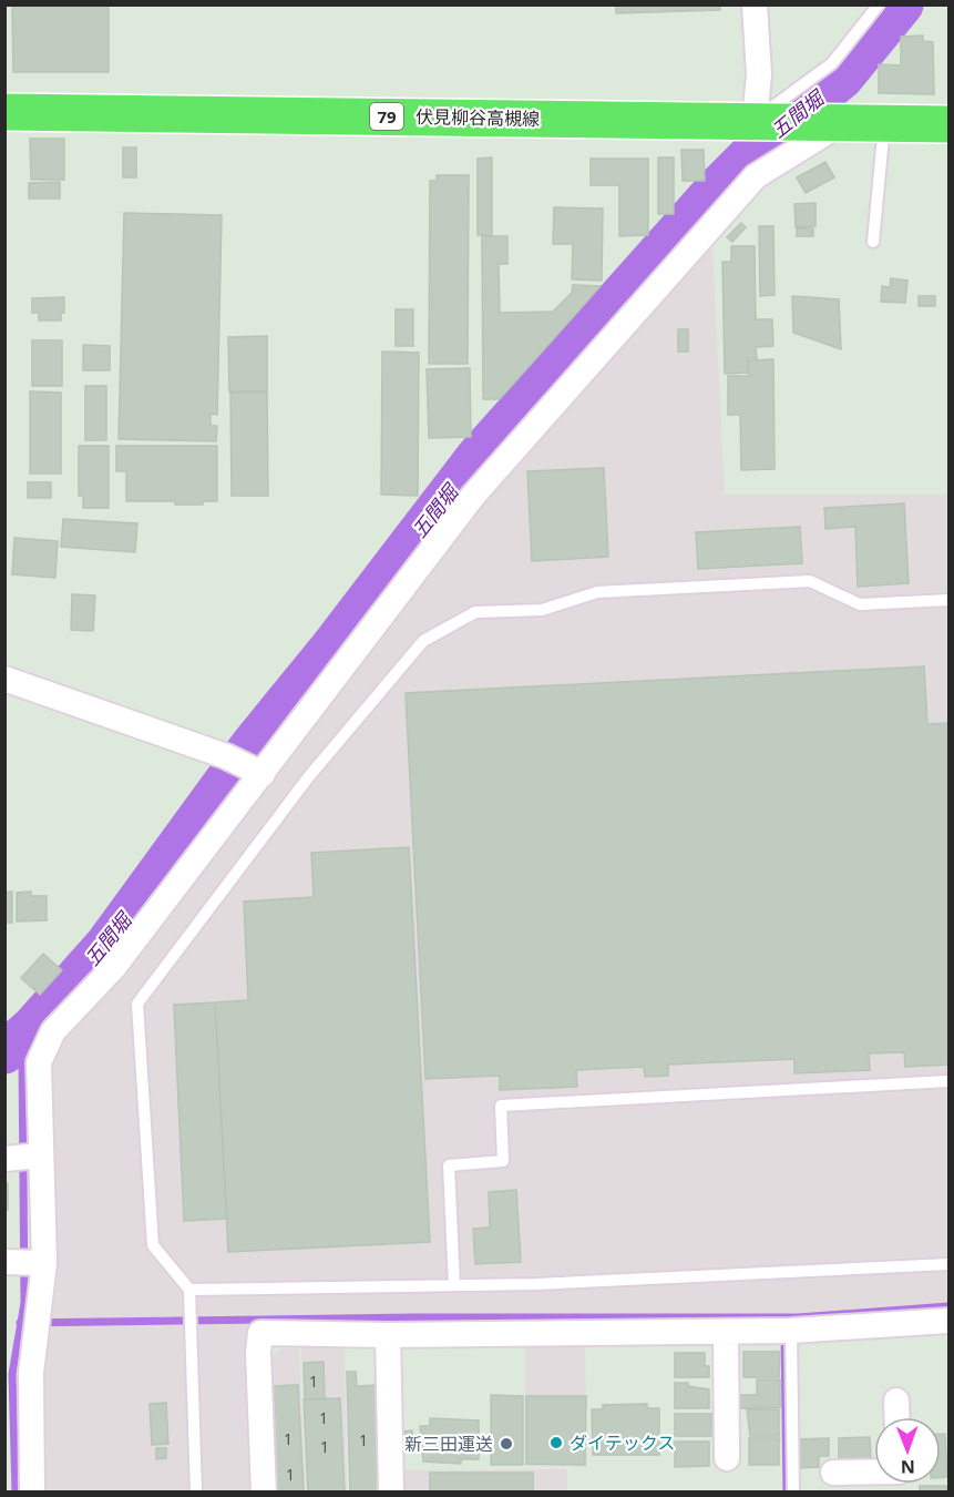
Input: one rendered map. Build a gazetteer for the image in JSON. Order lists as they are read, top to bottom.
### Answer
{
  "streets": {
    "main road": ["79", "伏見柳谷高槻線"]
  },
  "water": ["五間堀"],
  "places": ["ダイテックス", "新三田運送"],
  "house_numbers": [
    "1",
    "1",
    "1",
    "1",
    "1",
    "1"
  ],
  "north": "bottom"
}
